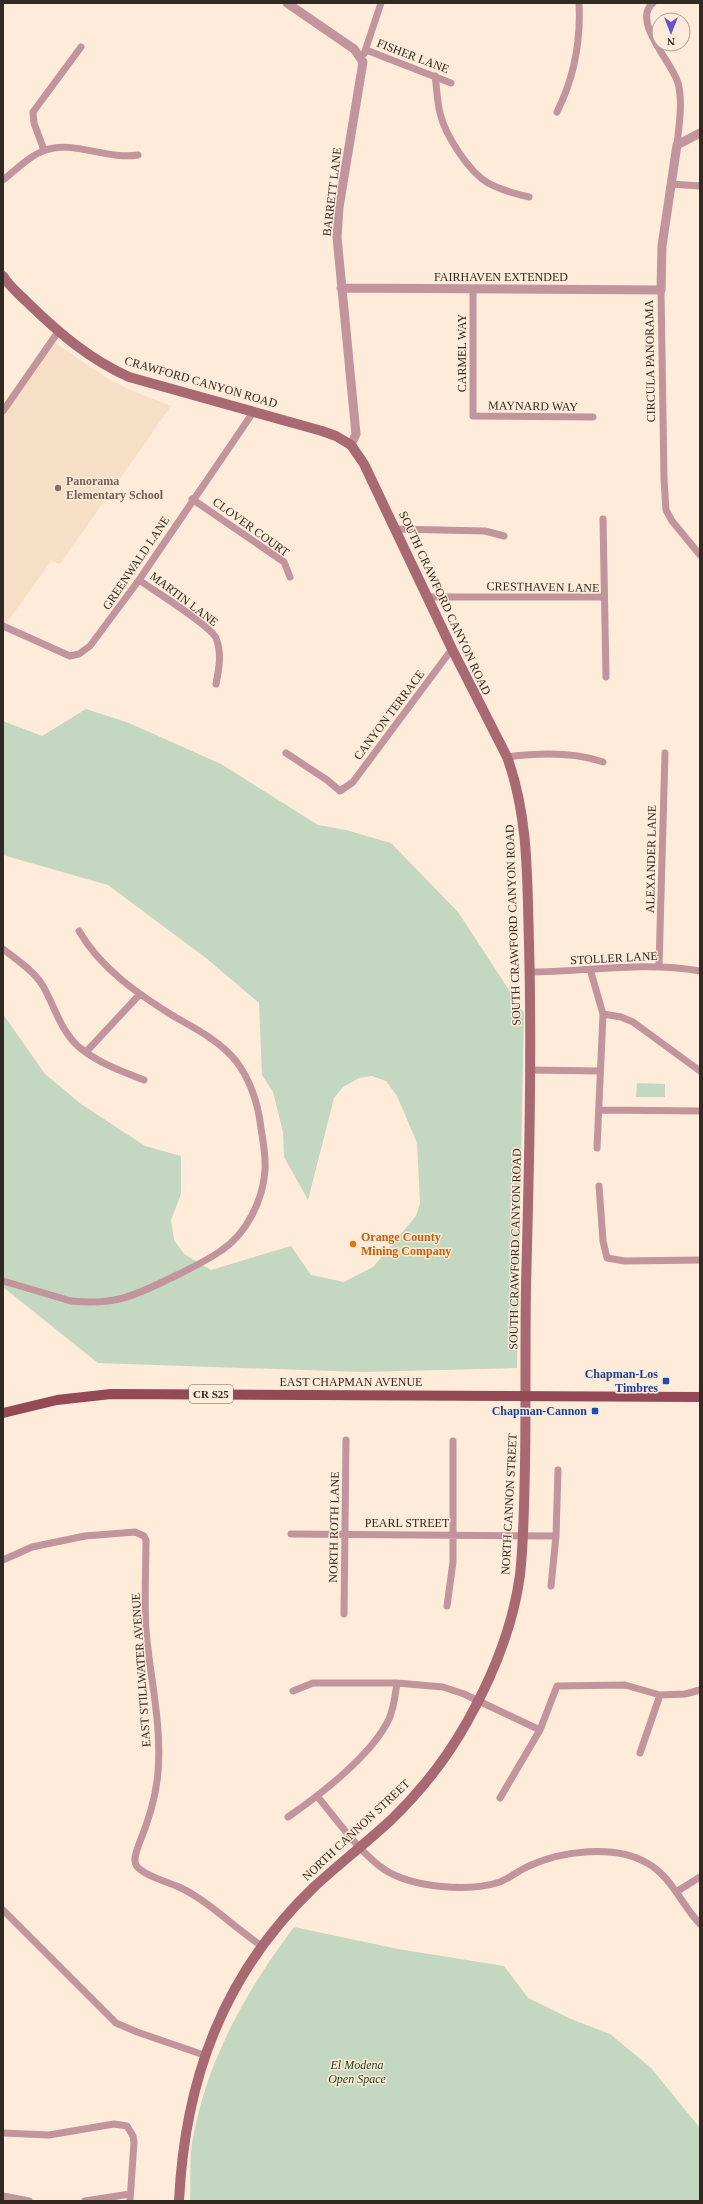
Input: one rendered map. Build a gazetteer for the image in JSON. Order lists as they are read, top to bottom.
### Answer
{
  "streets": {
    "main road": [
      "CRAWFORD CANYON ROAD",
      "SOUTH CRAWFORD CANYON ROAD",
      "EAST CHAPMAN AVENUE",
      "CR S25",
      "NORTH CANNON STREET"
    ],
    "street": [
      "FISHER LANE",
      "BARRETT LANE",
      "FAIRHAVEN EXTENDED",
      "CARMEL WAY",
      "CIRCULA PANORAMA",
      "MAYNARD WAY",
      "CLOVER COURT",
      "GREENWALD LANE",
      "CRESTHAVEN LANE",
      "MARTIN LANE",
      "CANYON TERRACE",
      "ALEXANDER LANE",
      "STOLLER LANE",
      "PEARL STREET",
      "NORTH ROTH LANE",
      "EAST STILLWATER AVENUE"
    ]
  },
  "crossings": [
    ["FISHER LANE", "BARRETT LANE"],
    ["BARRETT LANE", "FAIRHAVEN EXTENDED"],
    ["BARRETT LANE", "CRAWFORD CANYON ROAD"],
    ["BARRETT LANE", "SOUTH CRAWFORD CANYON ROAD"],
    ["FAIRHAVEN EXTENDED", "CARMEL WAY"],
    ["FAIRHAVEN EXTENDED", "CIRCULA PANORAMA"],
    ["CARMEL WAY", "MAYNARD WAY"],
    ["CRAWFORD CANYON ROAD", "GREENWALD LANE"],
    ["CRAWFORD CANYON ROAD", "SOUTH CRAWFORD CANYON ROAD"],
    ["CLOVER COURT", "GREENWALD LANE"],
    ["GREENWALD LANE", "MARTIN LANE"],
    ["CRESTHAVEN LANE", "SOUTH CRAWFORD CANYON ROAD"],
    ["SOUTH CRAWFORD CANYON ROAD", "CANYON TERRACE"],
    ["SOUTH CRAWFORD CANYON ROAD", "STOLLER LANE"],
    ["SOUTH CRAWFORD CANYON ROAD", "EAST CHAPMAN AVENUE"],
    ["SOUTH CRAWFORD CANYON ROAD", "NORTH CANNON STREET"],
    ["ALEXANDER LANE", "STOLLER LANE"],
    ["EAST CHAPMAN AVENUE", "NORTH CANNON STREET"],
    ["NORTH CANNON STREET", "PEARL STREET"],
    ["NORTH CANNON STREET", "EAST STILLWATER AVENUE"],
    ["PEARL STREET", "NORTH ROTH LANE"]
  ],
  "parks": ["El Modena Open Space"],
  "places": {
    "other": ["Panorama Elementary School", "Orange County Mining Company"],
    "transit": ["Chapman-Los Timbres", "Chapman-Cannon"]
  },
  "north": "bottom"
}
